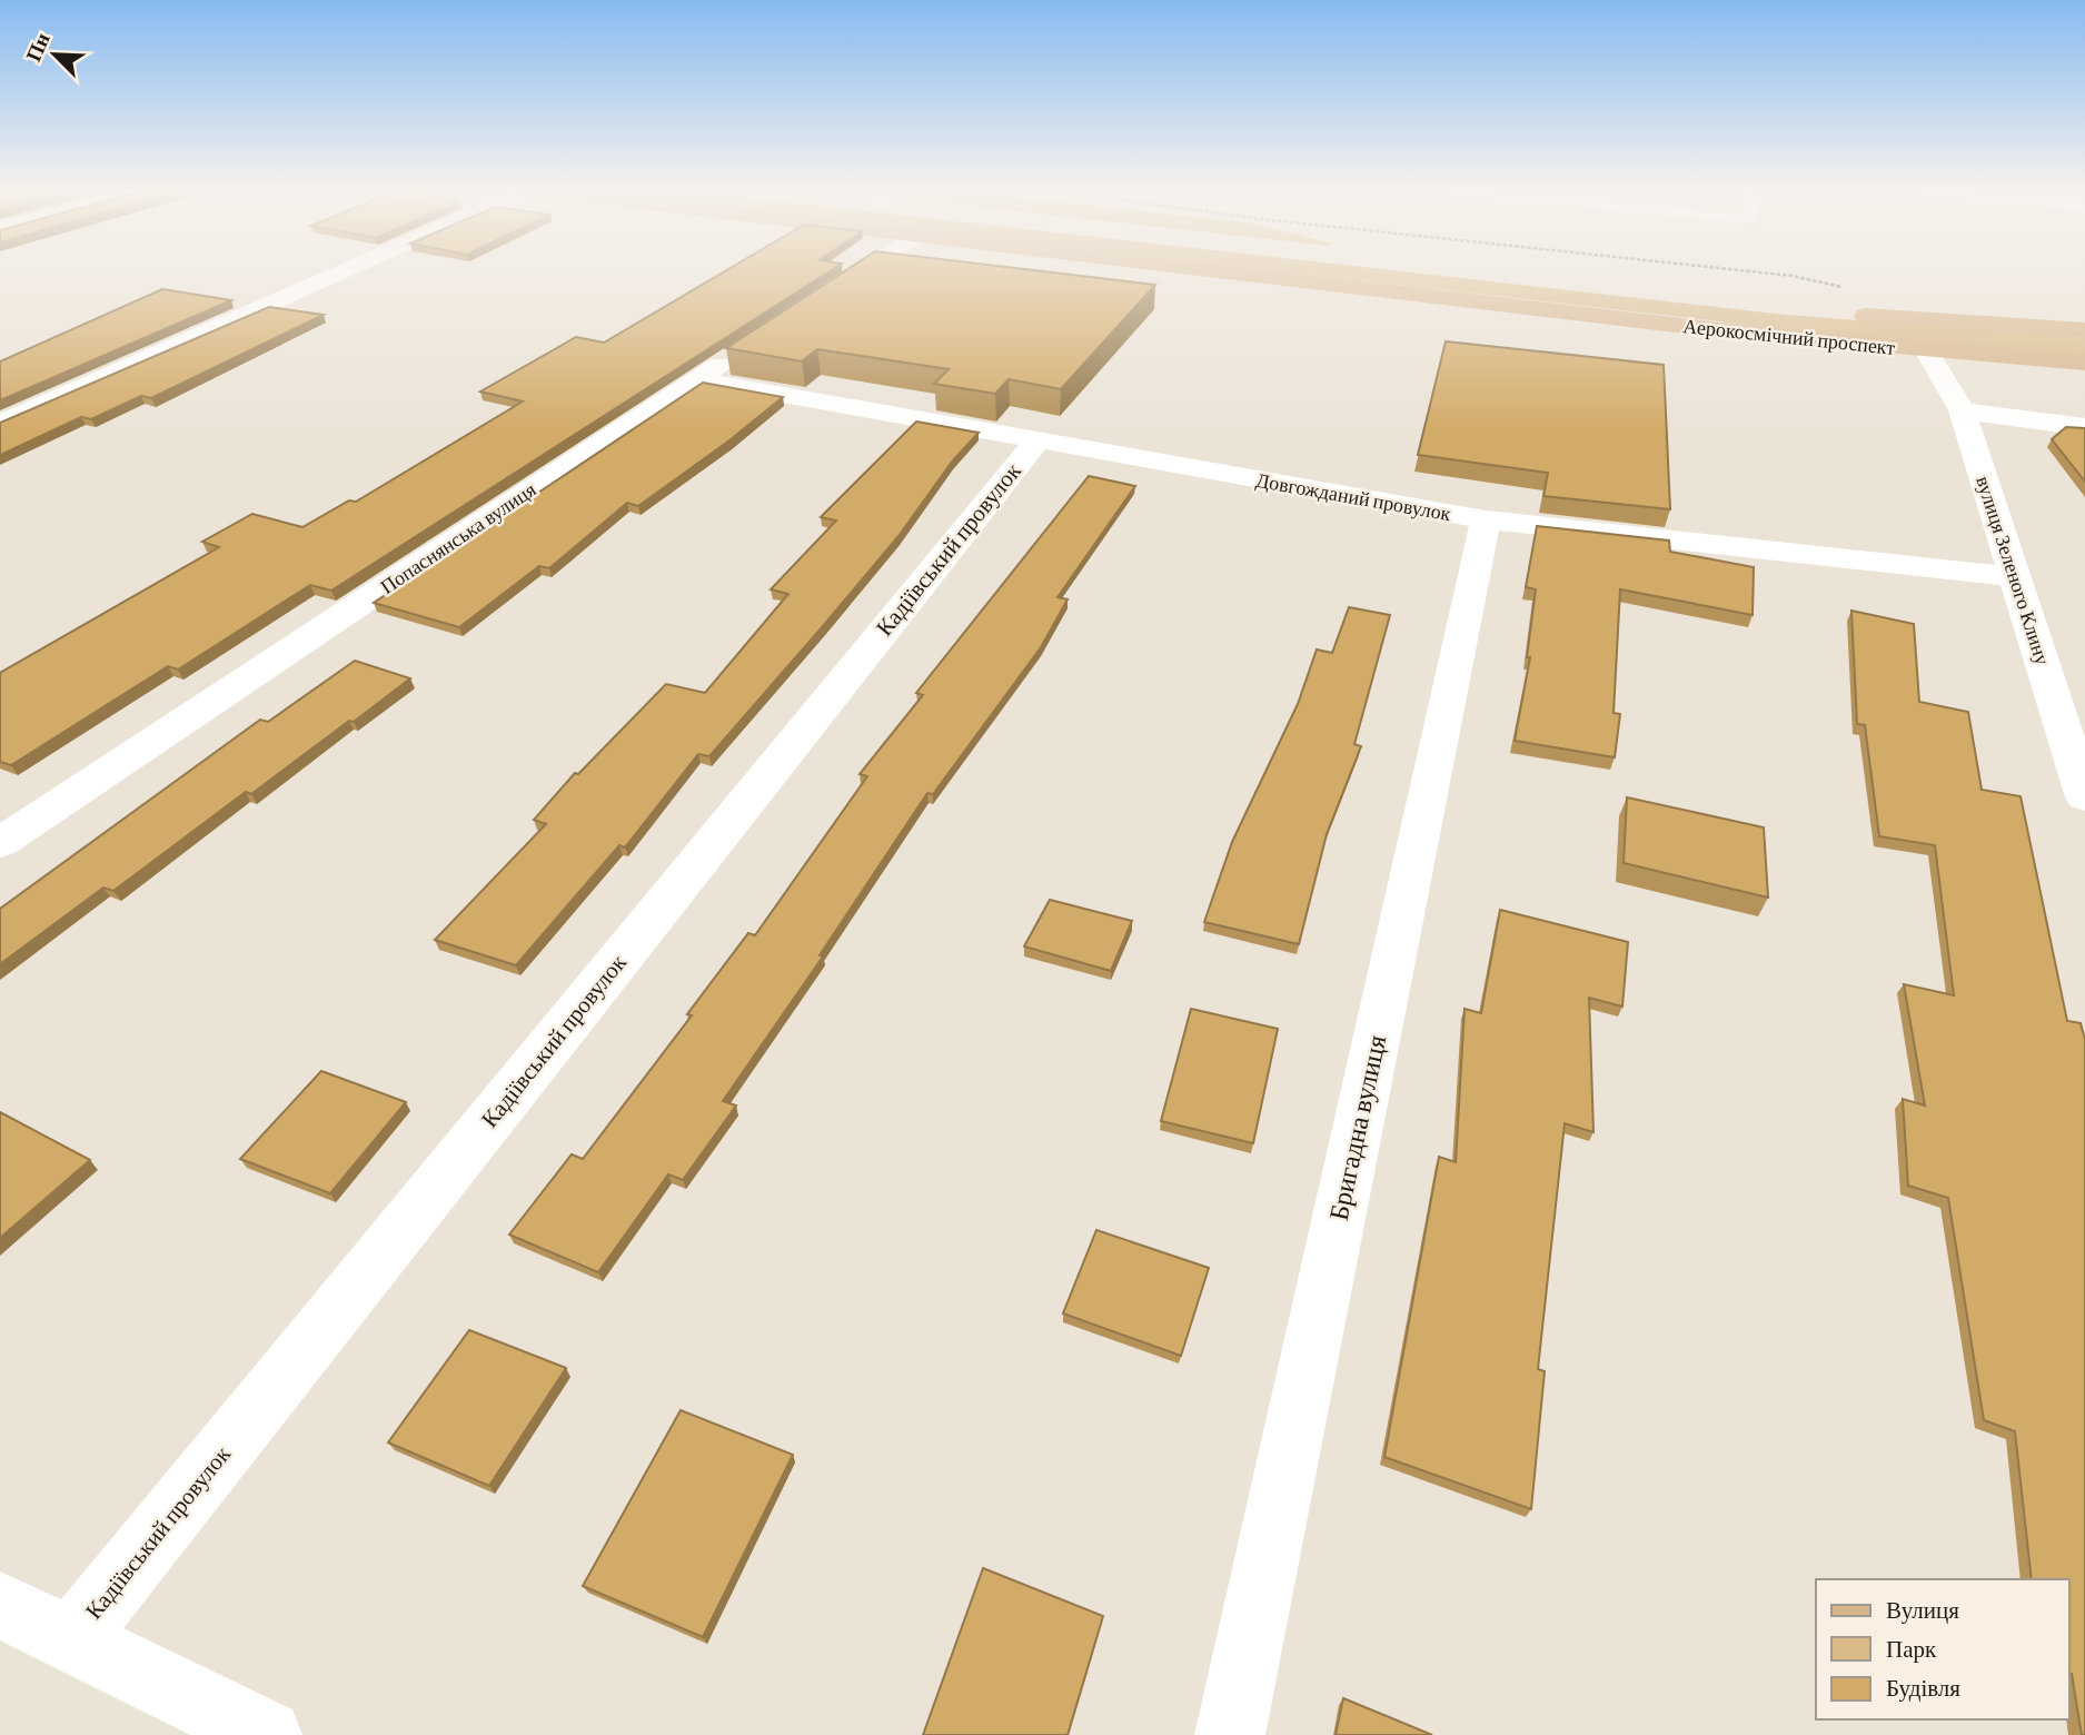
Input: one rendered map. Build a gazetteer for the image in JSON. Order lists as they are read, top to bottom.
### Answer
{
  "streets": {
    "main road": ["Аерокосмічний проспект"],
    "street": [
      "Довгожданий провулок",
      "Попаснянська вулиця",
      "Кадіївський провулок",
      "вулиця Зеленого Клину",
      "Бригадна вулиця"
    ]
  },
  "crossings": [
    ["Аерокосмічний проспект", "вулиця Зеленого Клину"],
    ["Довгожданий провулок", "Попаснянська вулиця"],
    ["Довгожданий провулок", "Кадіївський провулок"],
    ["Довгожданий провулок", "вулиця Зеленого Клину"],
    ["Довгожданий провулок", "Бригадна вулиця"]
  ],
  "legend": ["Вулиця", "Парк", "Будівля"],
  "north": "top left"
}
